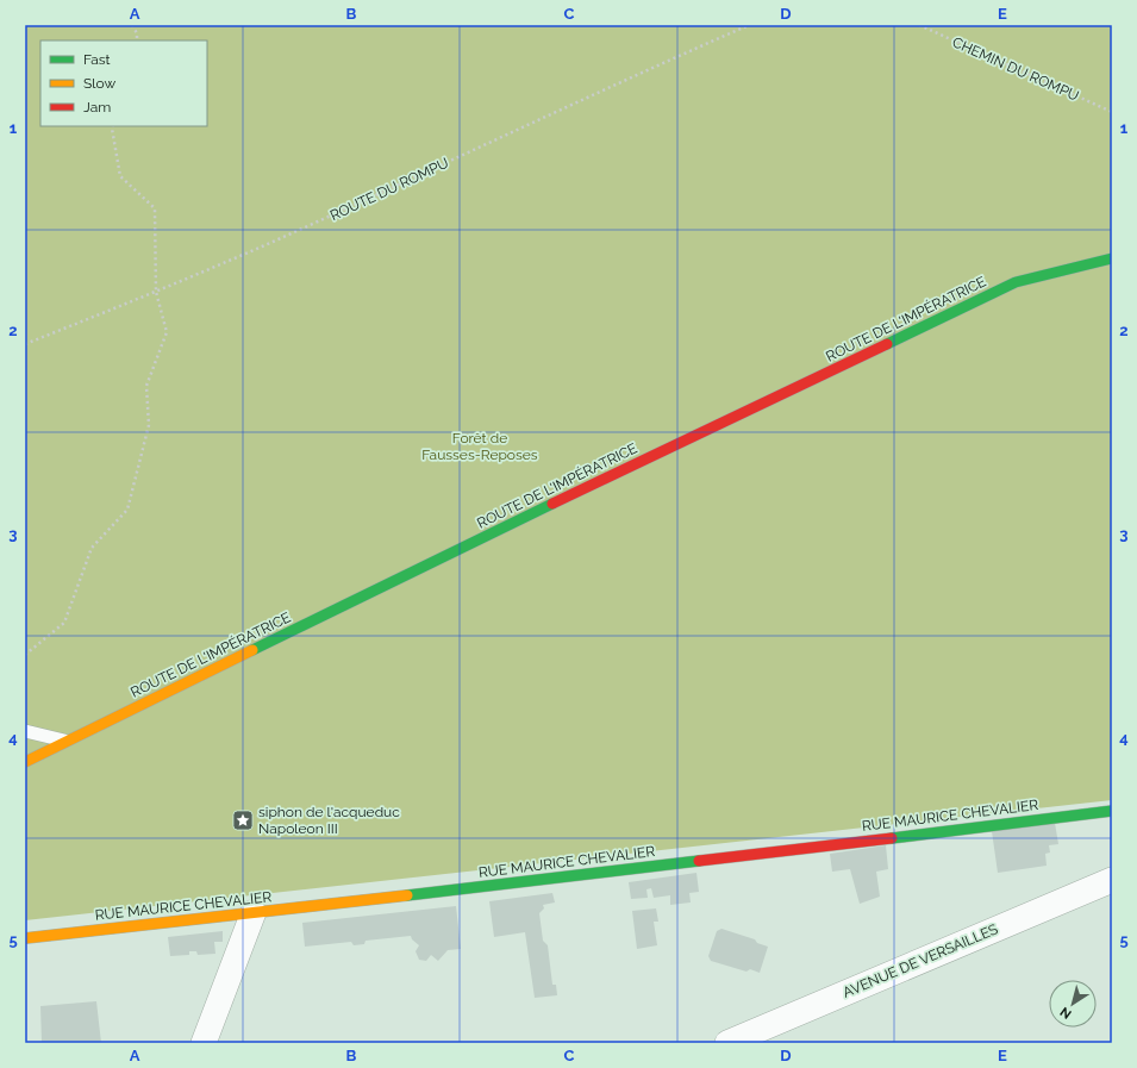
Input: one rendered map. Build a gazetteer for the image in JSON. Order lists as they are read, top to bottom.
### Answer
{
  "streets": {
    "street": ["ROUTE DE L'IMPÉRATRICE", "RUE MAURICE CHEVALIER", "AVENUE DE VERSAILLES"],
    "path": ["CHEMIN DU ROMPU", "ROUTE DU ROMPU"]
  },
  "parks": ["Forêt de Fausses-Reposes"],
  "places": {
    "place": ["siphon de l'acqueduc Napoleon III"]
  },
  "legend": ["Fast", "Slow", "Jam"],
  "north": "bottom left",
  "grid": {
    "columns": [
      "A",
      "B",
      "C",
      "D",
      "E"
    ],
    "rows": [
      "1",
      "2",
      "3",
      "4",
      "5"
    ]
  }
}
